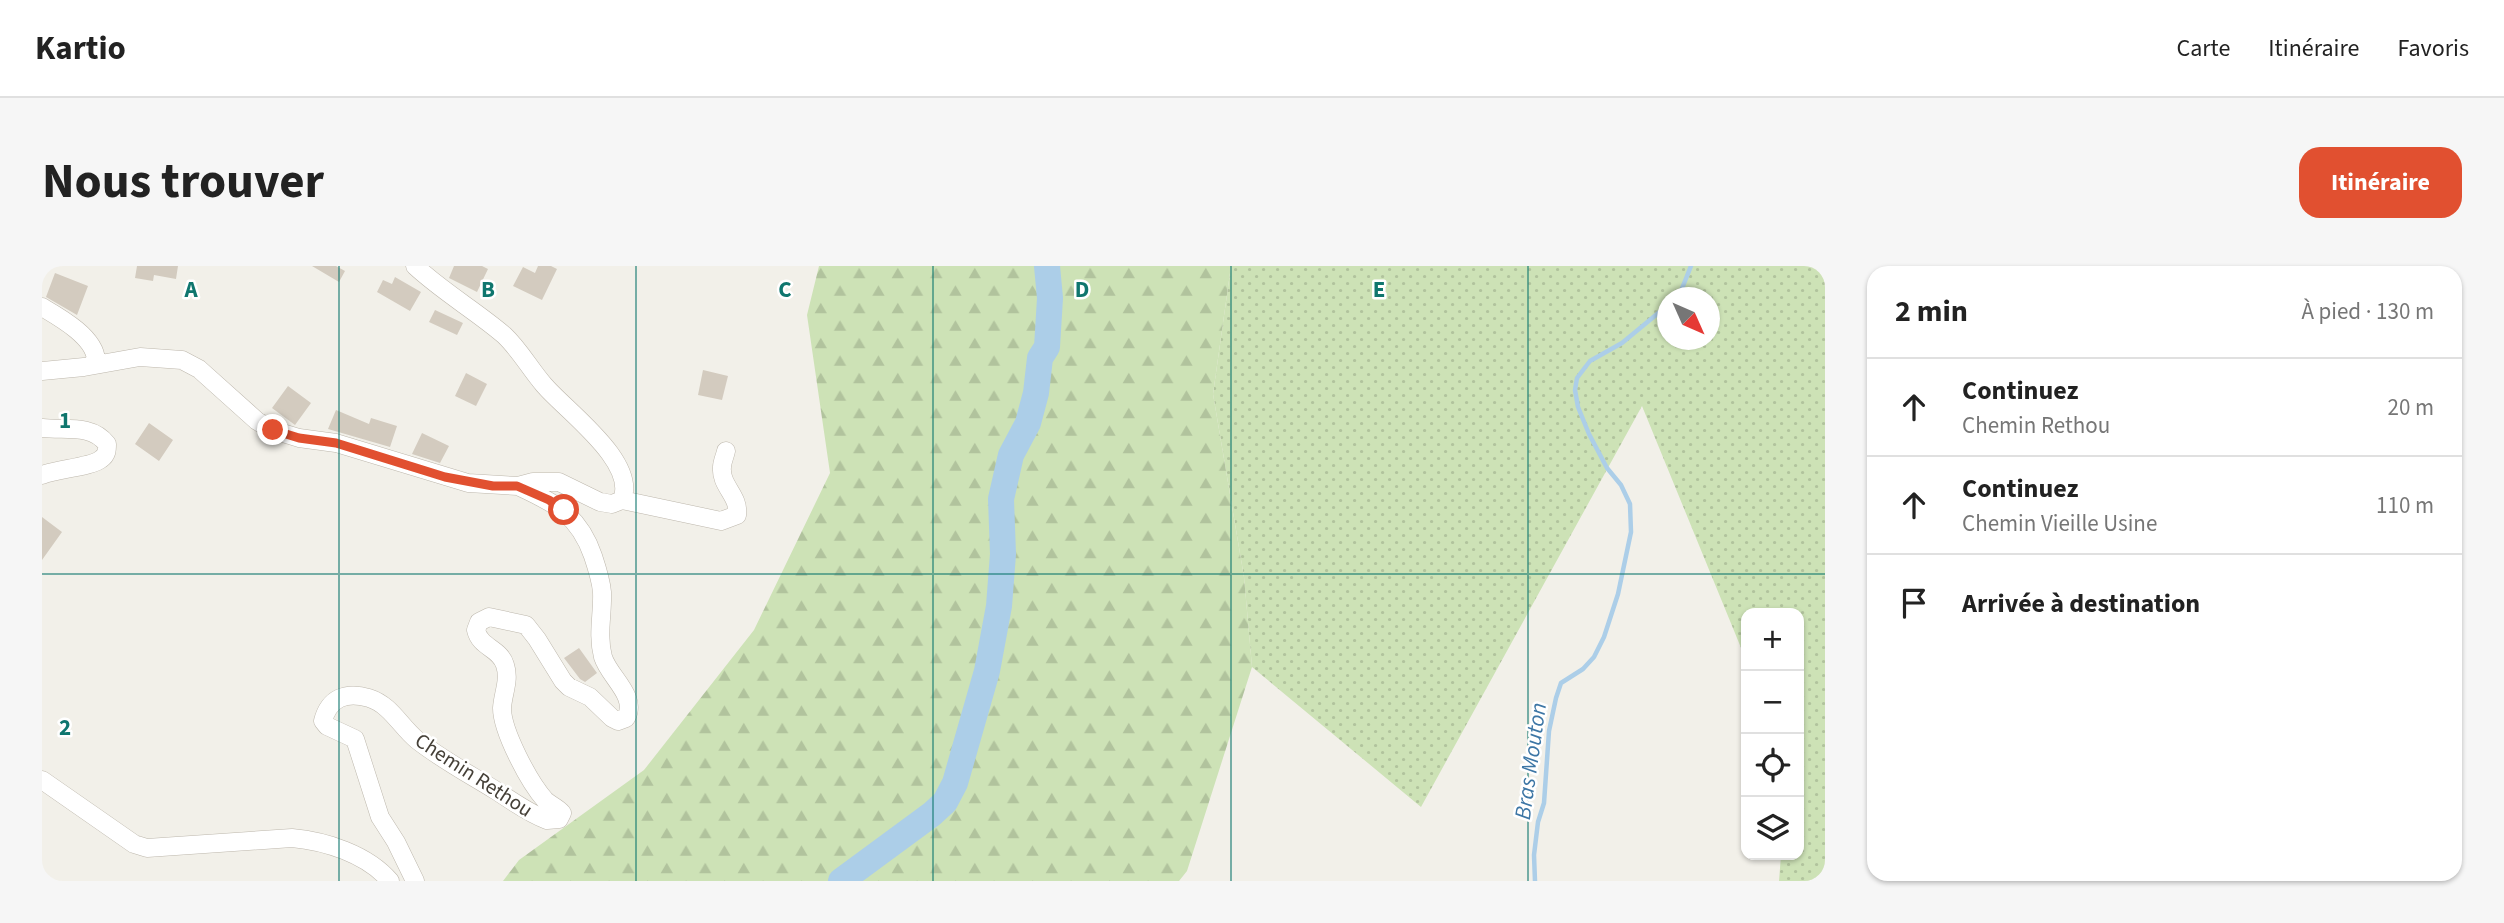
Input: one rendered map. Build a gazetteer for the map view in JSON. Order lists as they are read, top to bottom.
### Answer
{
  "streets": {
    "street": ["Chemin Rethou"]
  },
  "water": ["Bras Mouton"],
  "north": "bottom right",
  "page": {
    "header": "Kartio",
    "nav": ["Carte", "Itinéraire", "Favoris"],
    "title": "Nous trouver",
    "buttons": "Itinéraire",
    "heading": ["2 min", "À pied · 130 m"],
    "list": [
      ["Continuez", "Chemin Rethou", "20 m"],
      ["Continuez", "Chemin Vieille Usine", "110 m"],
      "Arrivée à destination"
    ],
    "map_buttons": ["+", "−"]
  },
  "grid": {
    "columns": [
      "A",
      "B",
      "C",
      "D",
      "E"
    ],
    "rows": ["1", "2"]
  }
}
